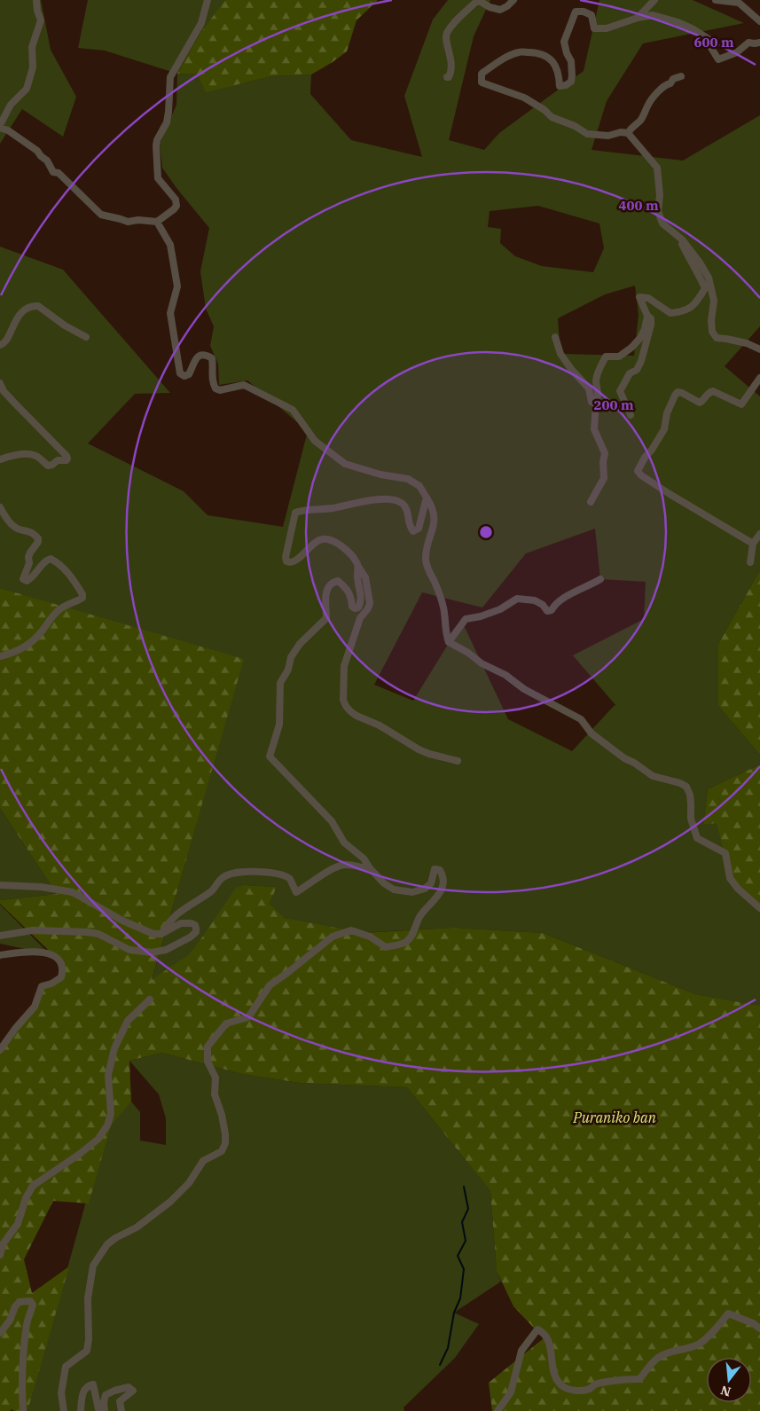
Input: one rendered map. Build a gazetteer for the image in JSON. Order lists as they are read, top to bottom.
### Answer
{
  "parks": ["Puraniko ban"],
  "north": "bottom",
  "rings": ["600 m", "400 m", "200 m"]
}
